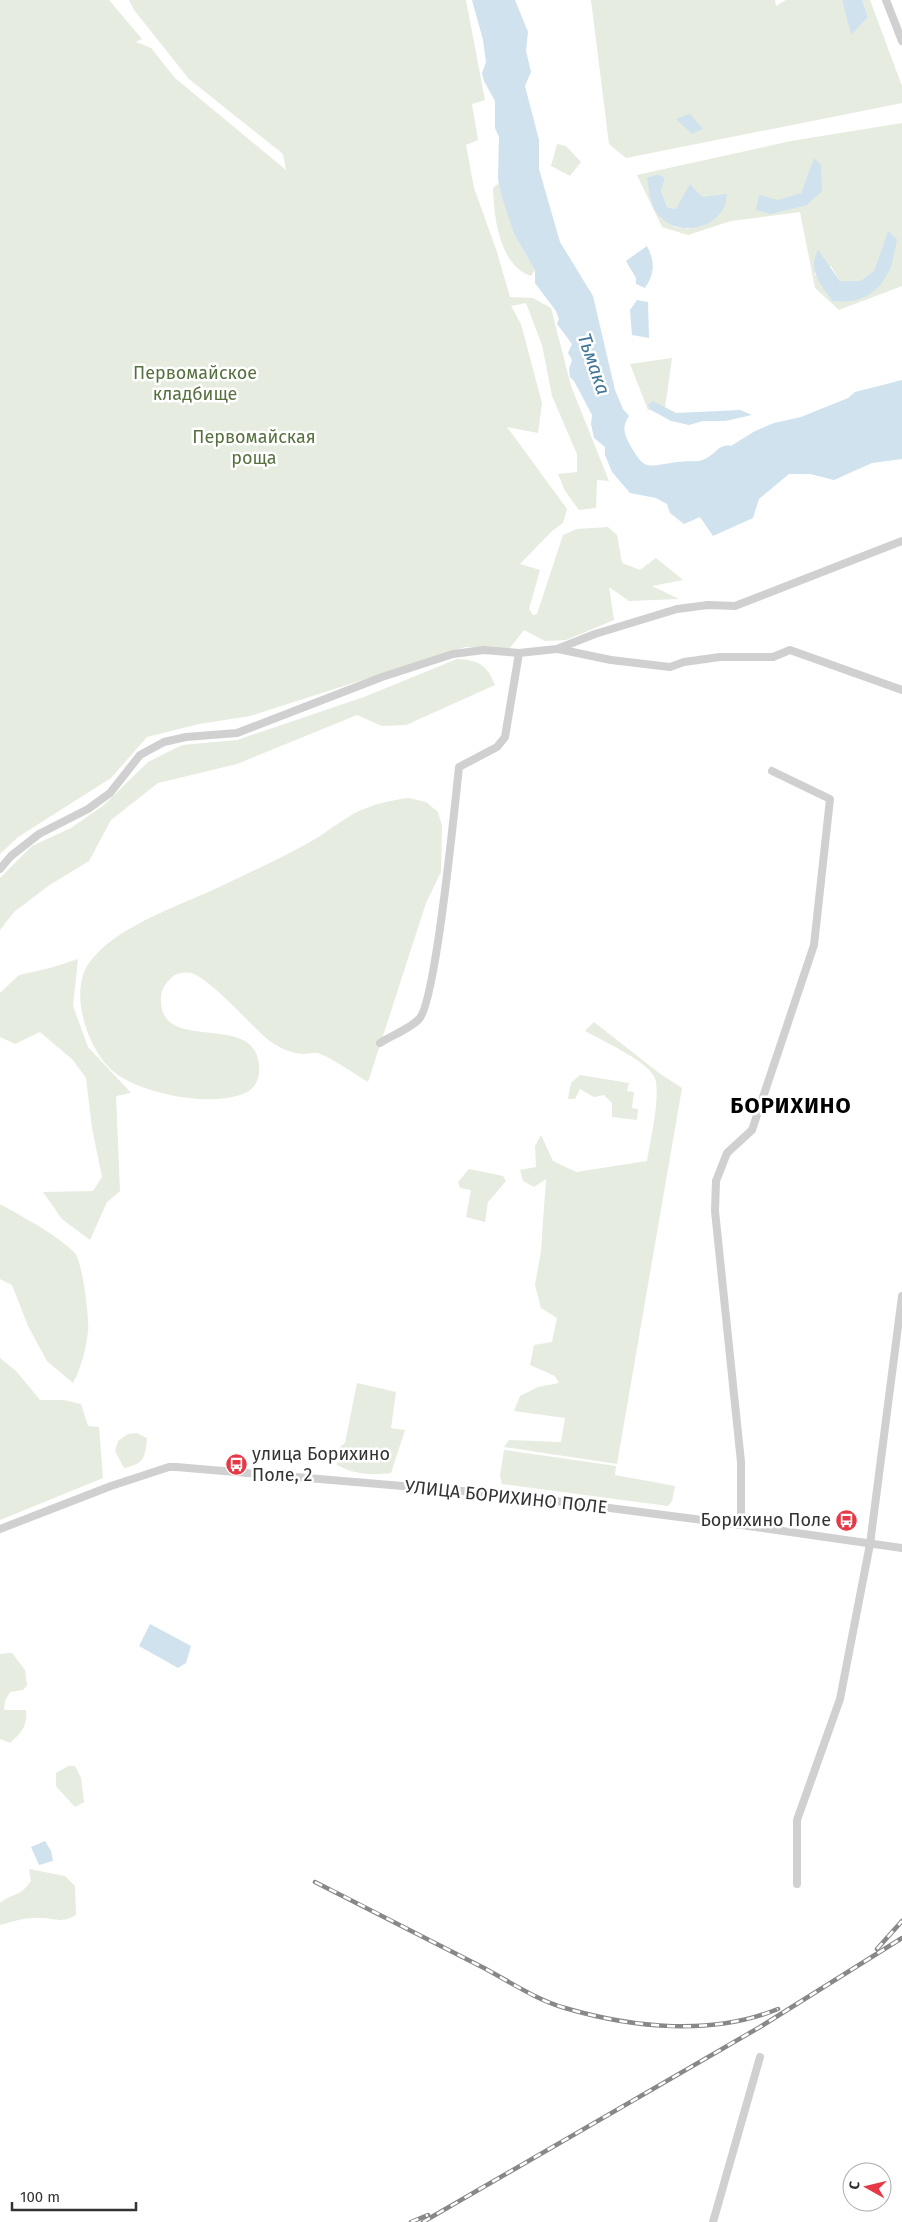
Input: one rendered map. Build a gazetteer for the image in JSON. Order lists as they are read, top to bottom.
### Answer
{
  "streets": {
    "street": ["УЛИЦА БОРИХИНО ПОЛЕ"]
  },
  "districts": ["БОРИХИНО"],
  "water": ["Тьмака"],
  "parks": ["Первомайское кладбище", "Первомайская роща"],
  "places": {
    "bus stop": ["улица Борихино Поле, 2", "Борихино Поле"]
  },
  "scale_bar": "100 m",
  "north": "left"
}
